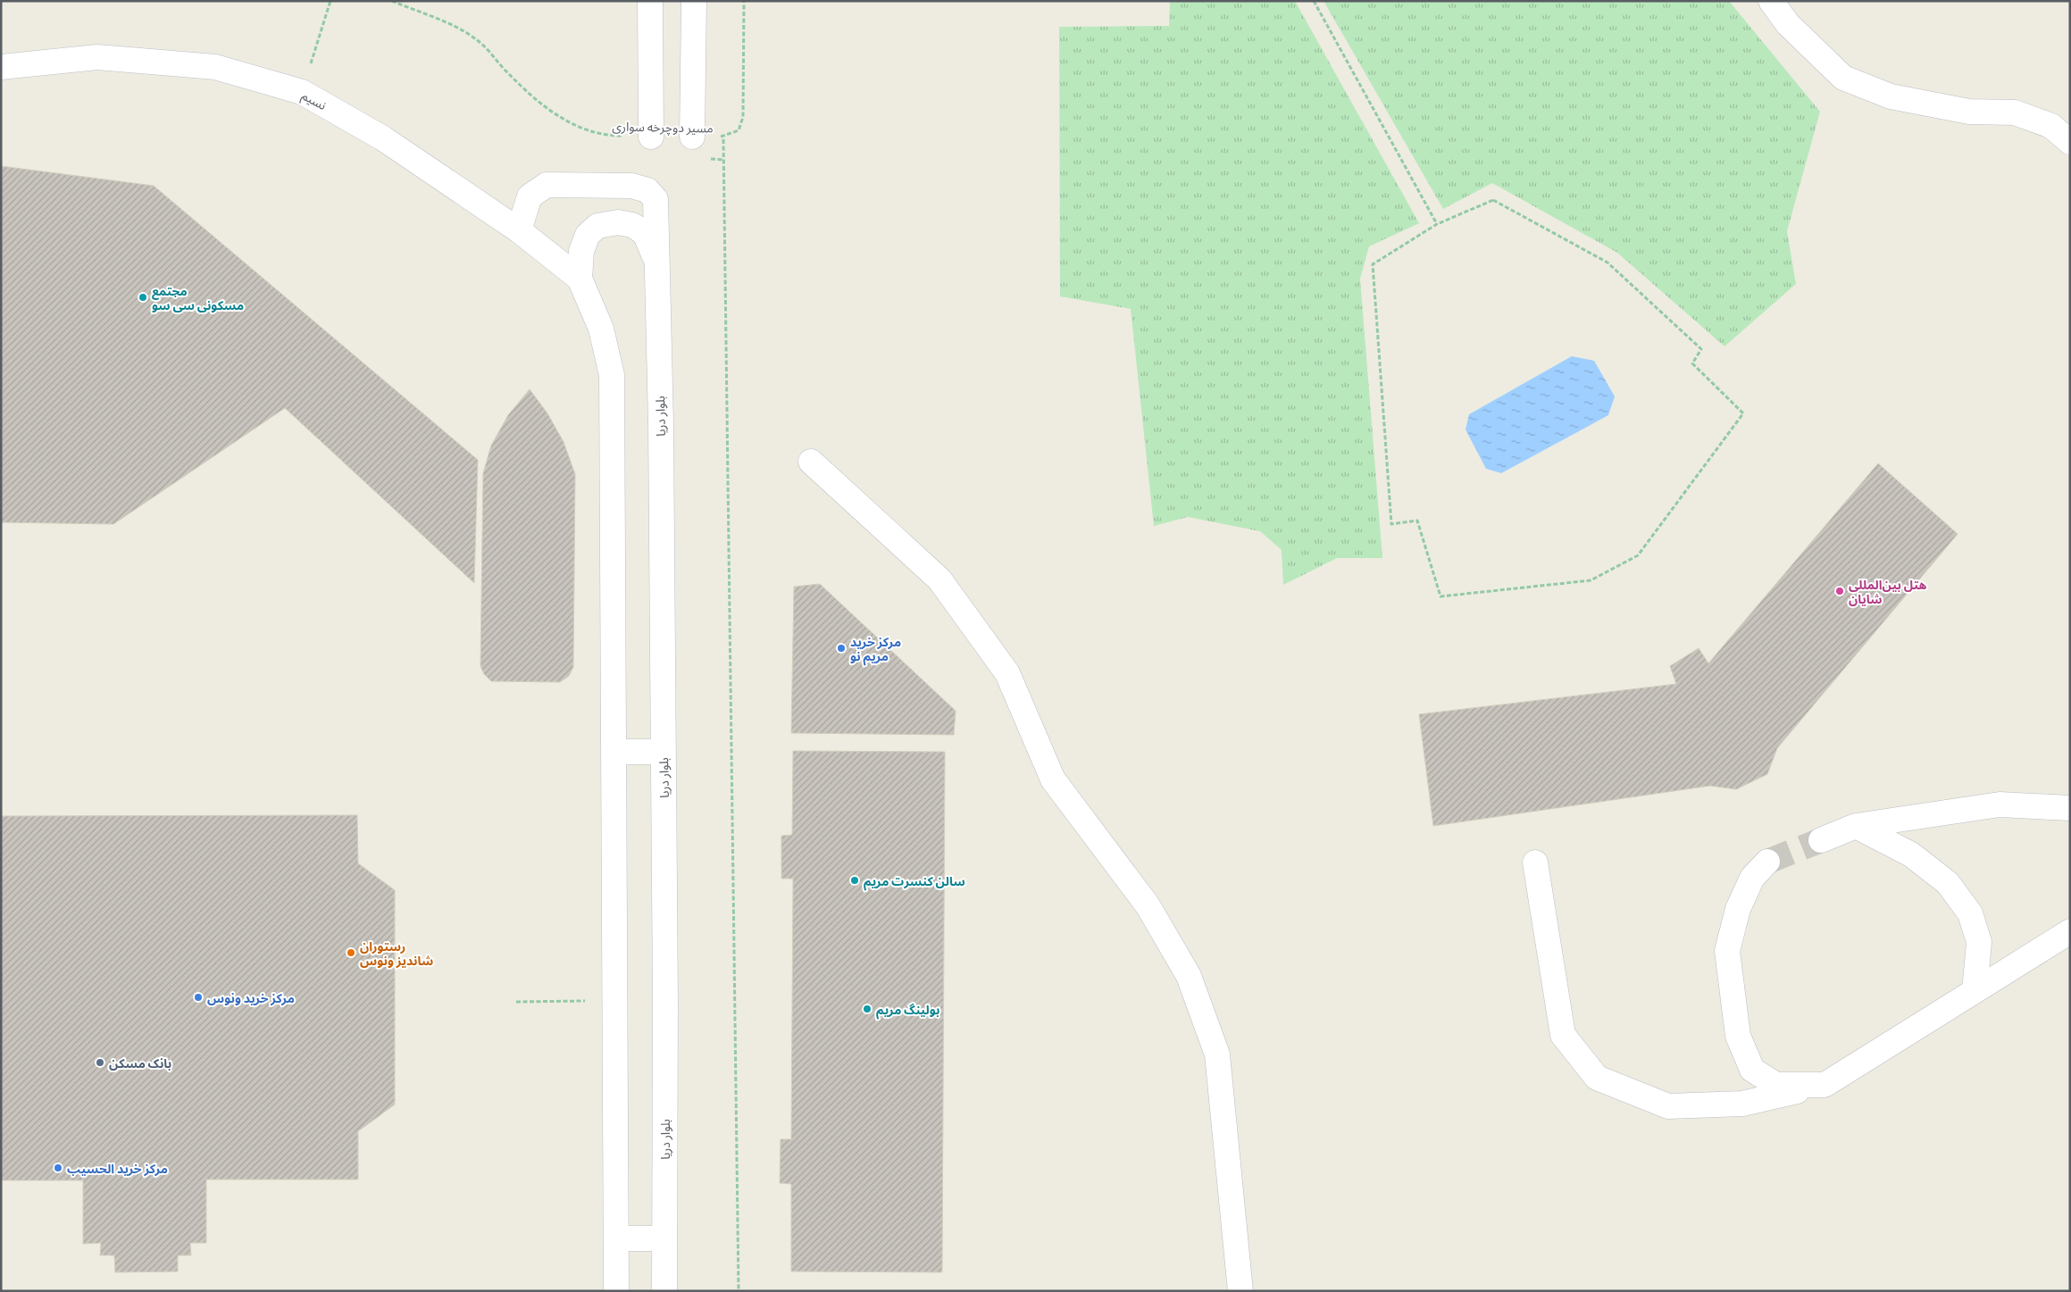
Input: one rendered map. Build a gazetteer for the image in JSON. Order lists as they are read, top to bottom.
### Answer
{
  "streets": {
    "street": ["نسیم", "بلوار دریا"],
    "path": ["مسیر دوچرخه سواری"]
  },
  "crossings": [
    ["نسیم", "بلوار دریا"]
  ],
  "places": [
    "مجتمع مسکونی سی سو",
    "هتل بین‌المللی شایان",
    "مرکز خرید مریم نو",
    "سالن کنسرت مریم",
    "رستوران شاندیز ونوس",
    "مرکز خرید ونوس",
    "بولینگ مریم",
    "بانک مسکن",
    "مرکز خرید الحسیب"
  ]
}
